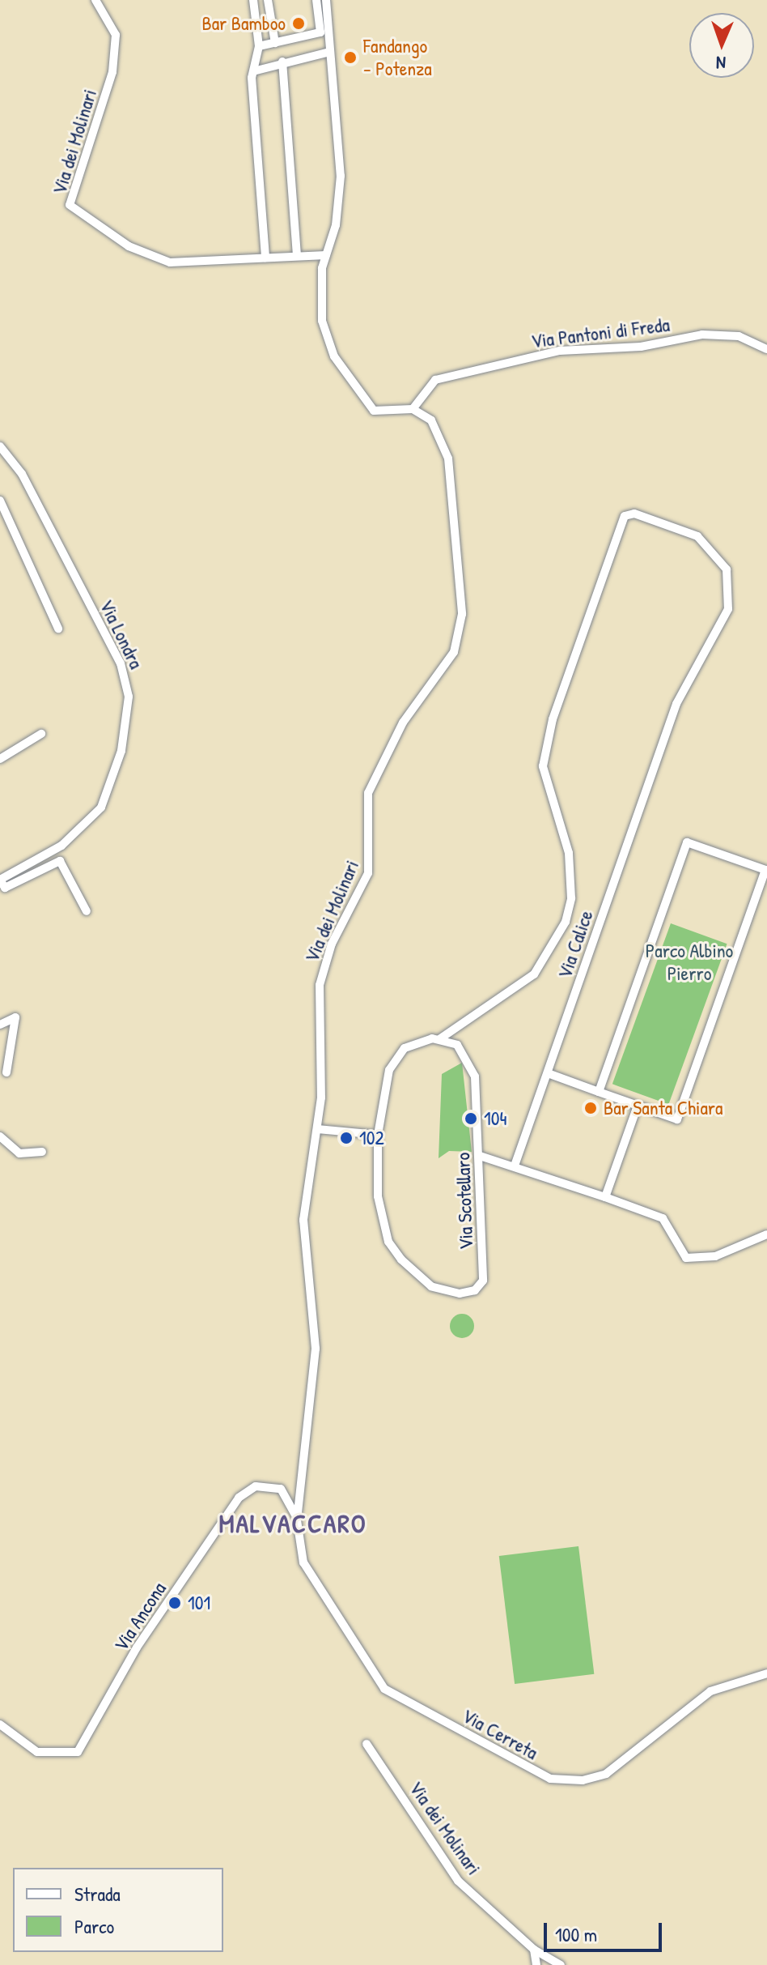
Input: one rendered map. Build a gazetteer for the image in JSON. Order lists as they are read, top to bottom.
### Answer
{
  "streets": {
    "street": [
      "Via dei Molinari",
      "Via Pantoni di Freda",
      "Via Londra",
      "Via Calice",
      "Via Scotellaro",
      "Via Ancona",
      "Via Cerreta"
    ]
  },
  "crossings": [
    ["Via dei Molinari", "Via Pantoni di Freda"],
    ["Via dei Molinari", "Via Ancona"],
    ["Via dei Molinari", "Via Cerreta"],
    ["Via Calice", "Via Scotellaro"],
    ["Via Ancona", "Via Cerreta"]
  ],
  "districts": ["MALVACCARO"],
  "parks": ["Parco Albino Pierro"],
  "places": [
    "Bar Bamboo",
    "Fandango - Potenza",
    "Bar Santa Chiara",
    "104",
    "102",
    "101"
  ],
  "legend": ["Strada", "Parco"],
  "scale_bar": "100 m",
  "north": "bottom"
}
